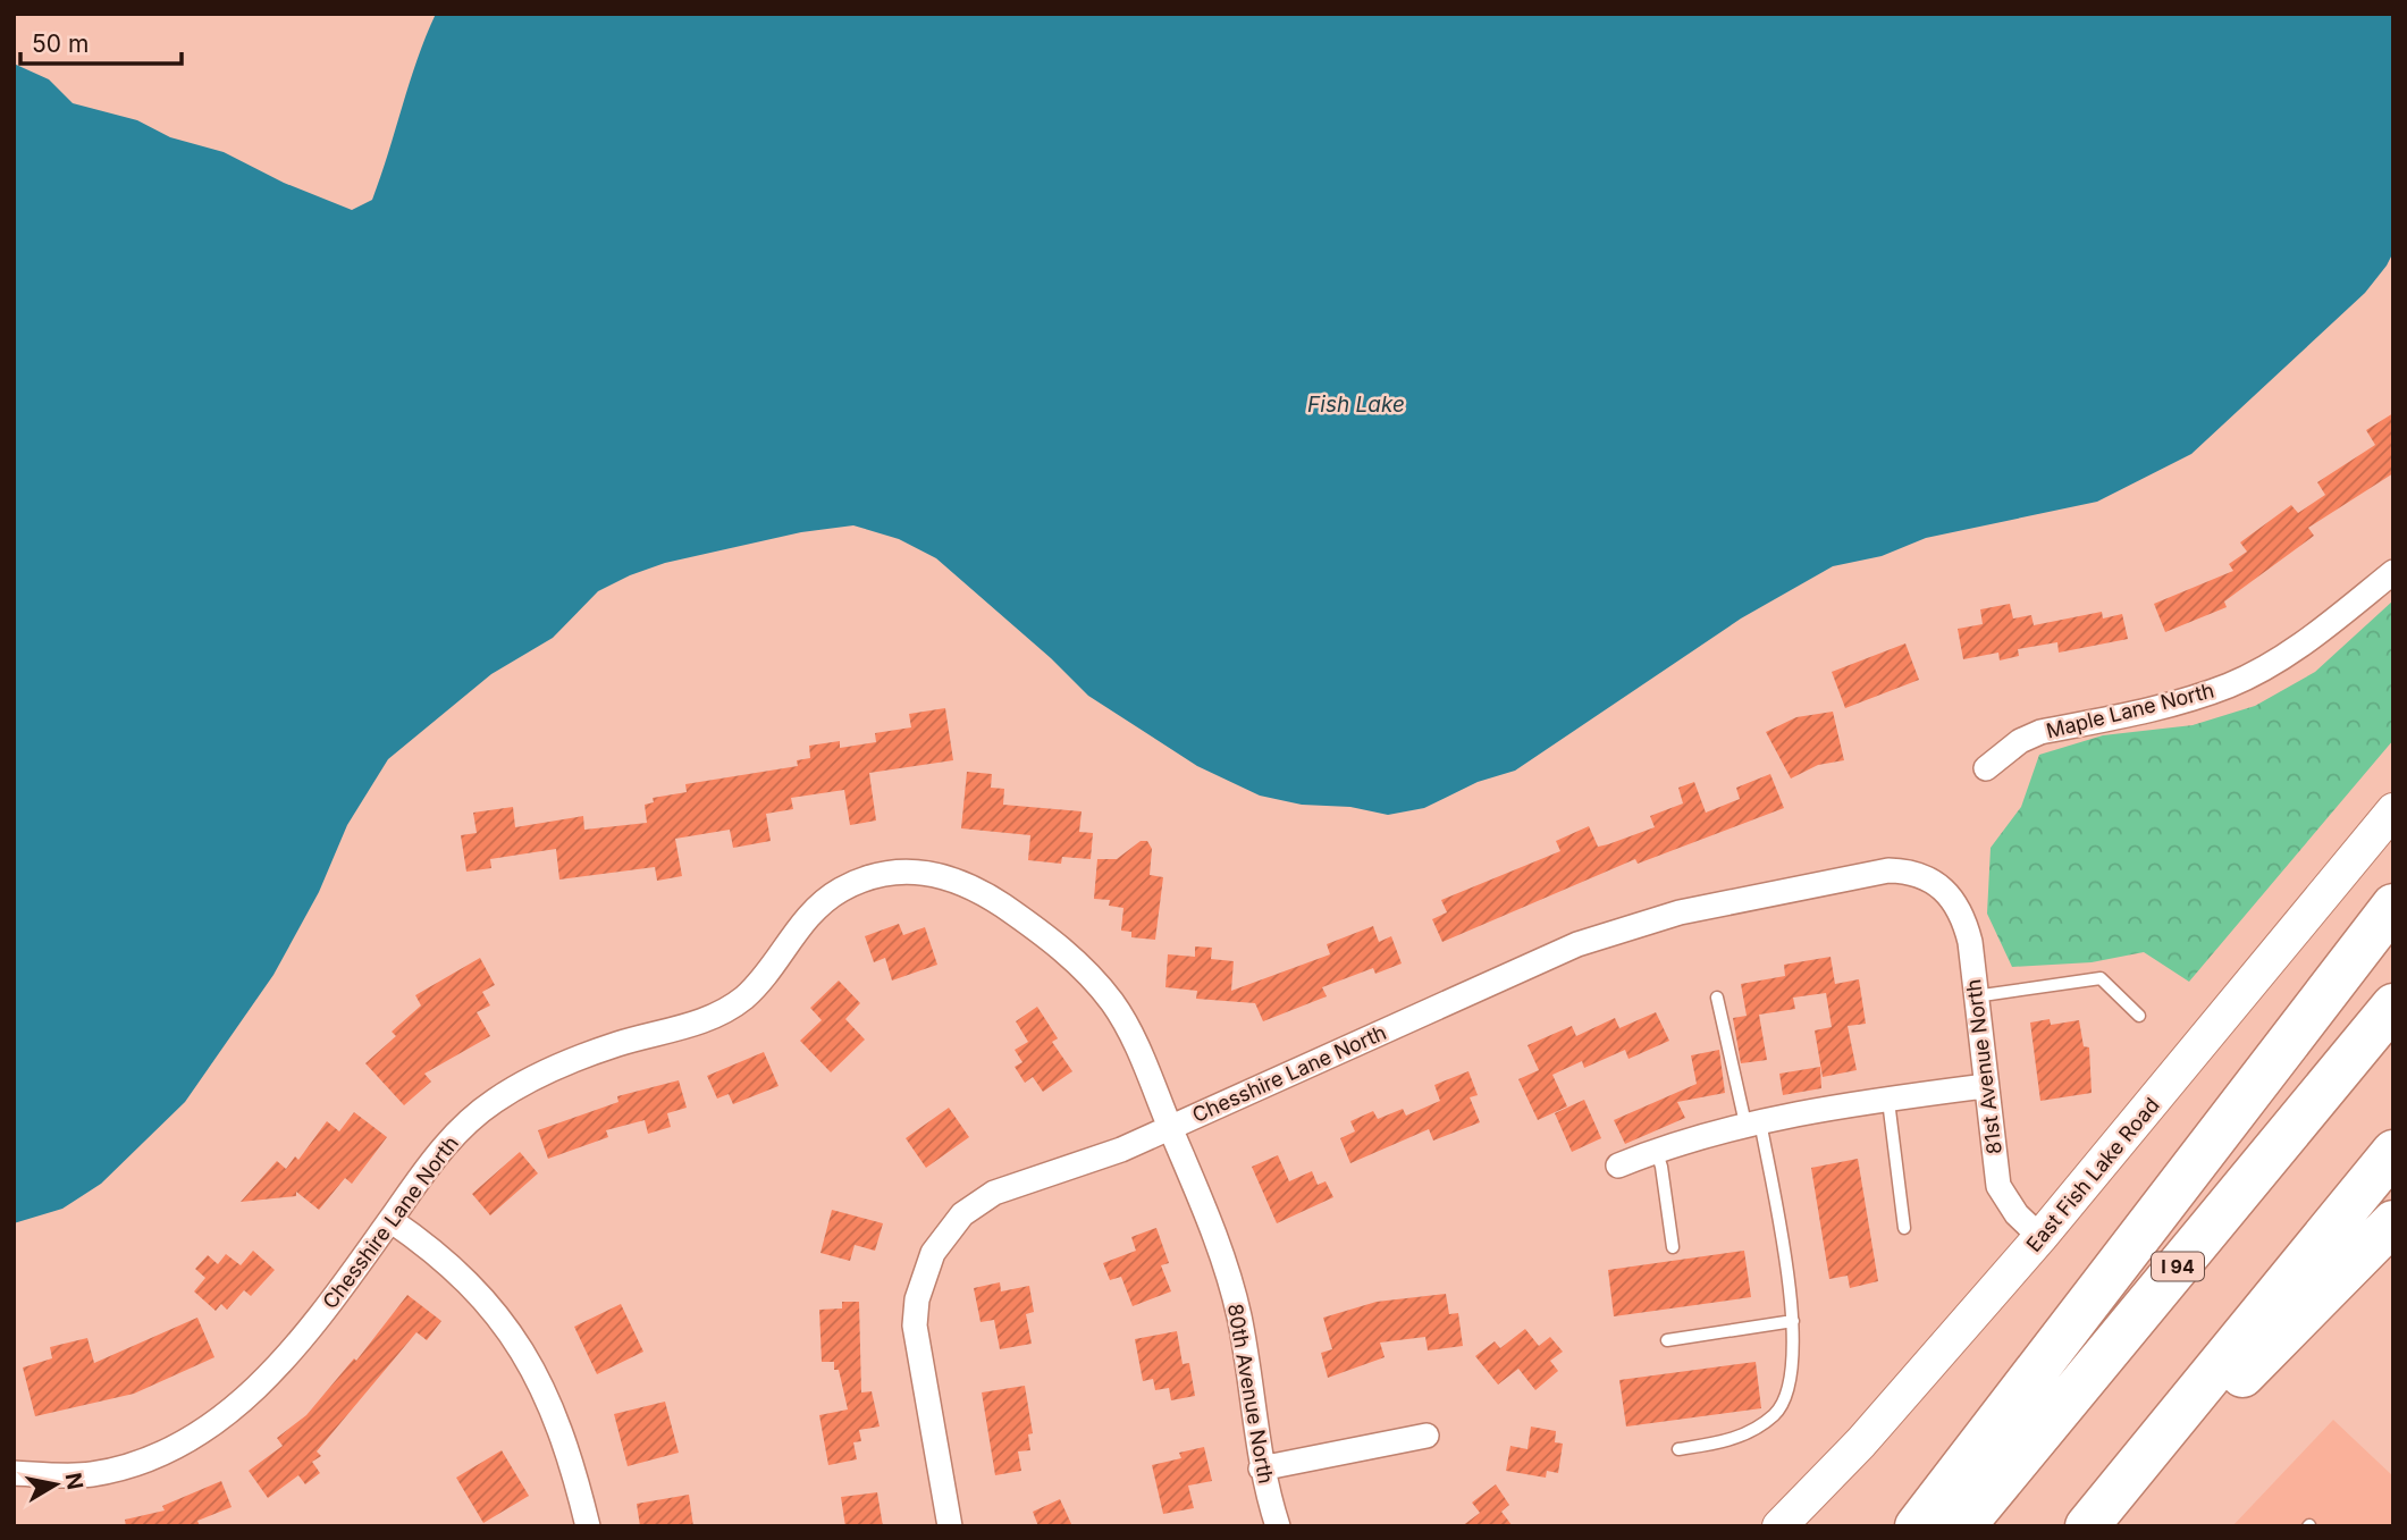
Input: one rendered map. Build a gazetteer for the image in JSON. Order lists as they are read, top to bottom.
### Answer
{
  "streets": {
    "highway": ["I 94"],
    "street": [
      "Maple Lane North",
      "81st Avenue North",
      "Chesshire Lane North",
      "East Fish Lake Road",
      "80th Avenue North"
    ]
  },
  "crossings": [
    ["81st Avenue North", "Chesshire Lane North"],
    ["81st Avenue North", "East Fish Lake Road"],
    ["Chesshire Lane North", "80th Avenue North"]
  ],
  "water": ["Fish Lake"],
  "scale_bar": "50 m",
  "north": "right"
}
